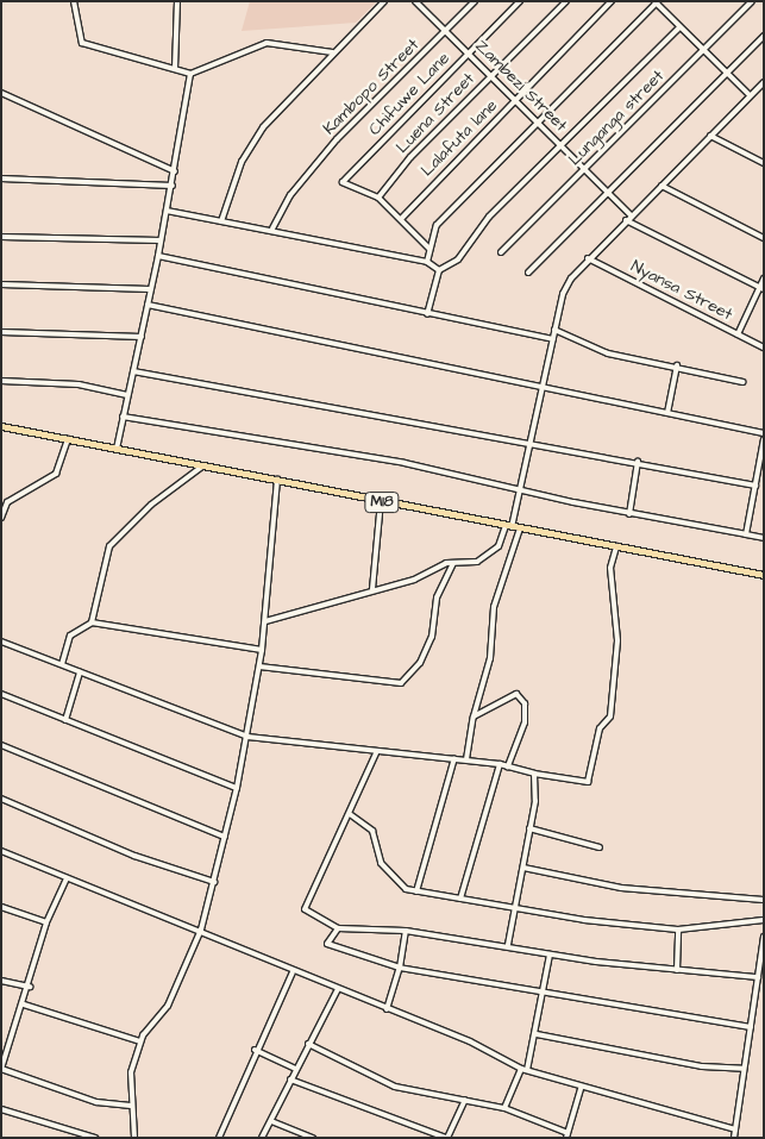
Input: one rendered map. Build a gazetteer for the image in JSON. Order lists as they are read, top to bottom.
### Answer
{
  "streets": {
    "main road": ["M18"],
    "street": [
      "Zambezi Street",
      "Kambopo Street",
      "Chifuwe Lane",
      "Luena Street",
      "Lunganga street",
      "Lalafuta lane",
      "Nyansa Street"
    ]
  },
  "crossings": [
    ["Zambezi Street", "Kambopo Street"],
    ["Zambezi Street", "Chifuwe Lane"],
    ["Zambezi Street", "Luena Street"],
    ["Zambezi Street", "Lunganga street"],
    ["Zambezi Street", "Lalafuta lane"],
    ["Chifuwe Lane", "Luena Street"]
  ]
}
